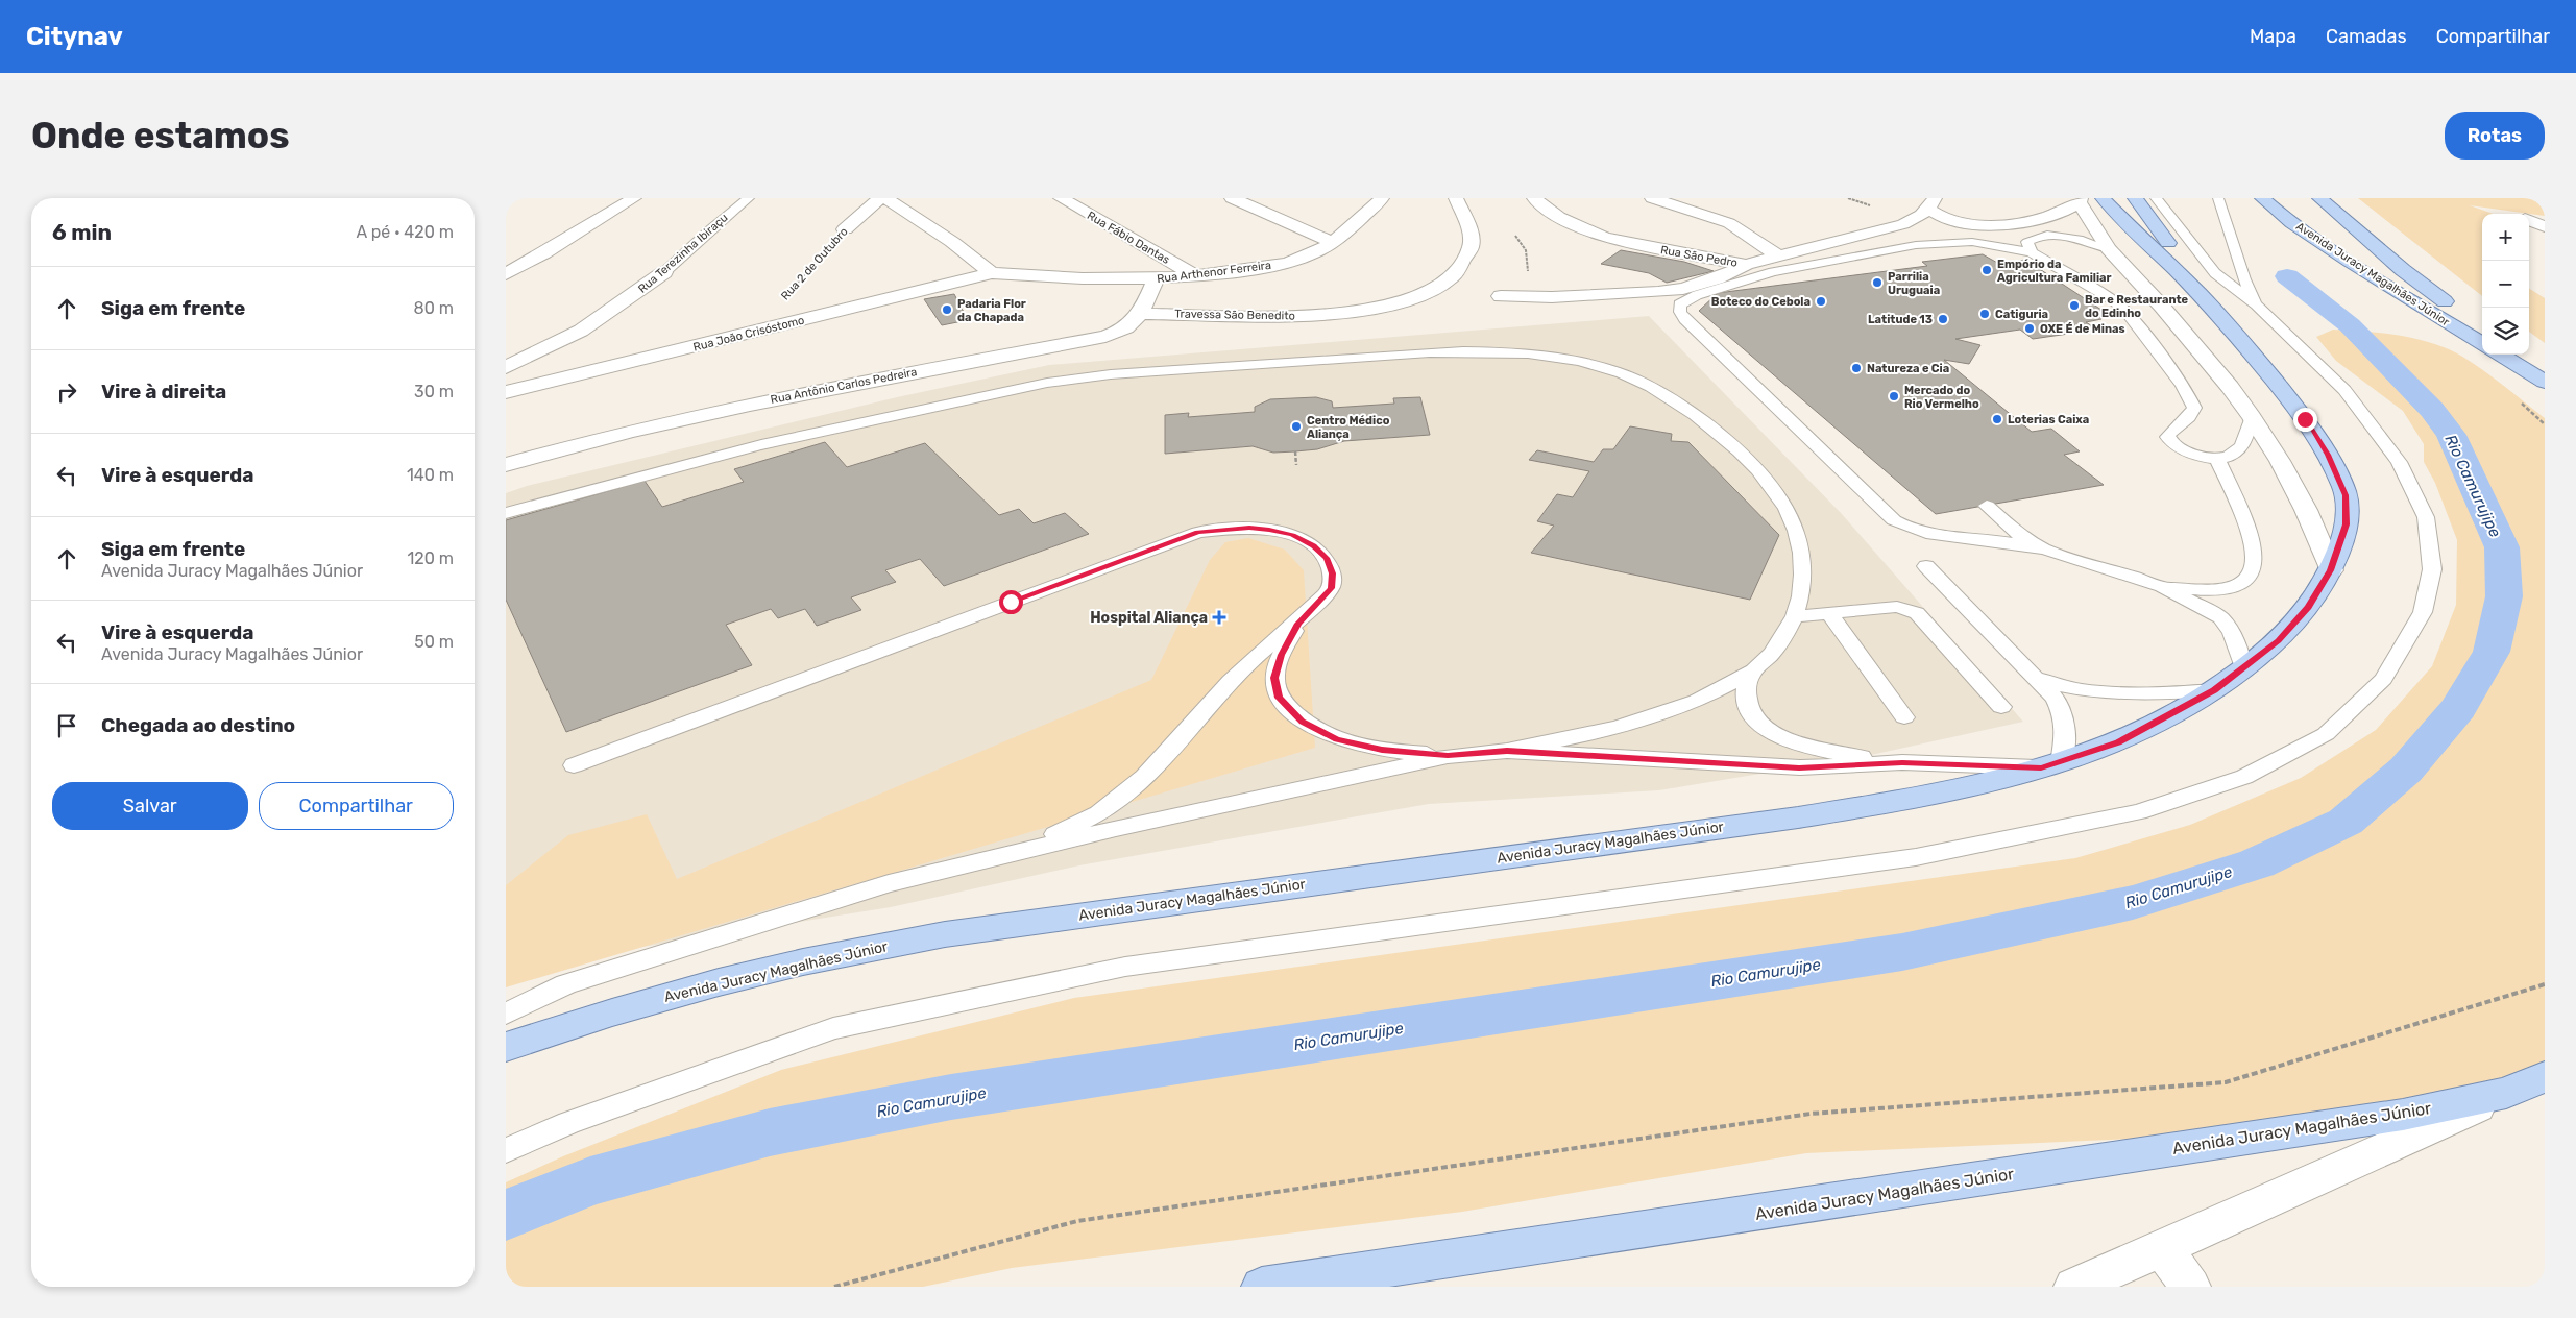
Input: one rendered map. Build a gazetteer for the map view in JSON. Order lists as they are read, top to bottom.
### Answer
{
  "streets": {
    "main road": ["Avenida Juracy Magalhães Júnior"],
    "street": [
      "Rua Fábio Dantas",
      "Rua Terezinha Ibiraçu",
      "Rua São Pedro",
      "Rua 2 de Outubro",
      "Rua Arthenor Ferreira",
      "Travessa São Benedito",
      "Rua João Crisóstomo",
      "Rua Antônio Carlos Pedreira"
    ]
  },
  "crossings": [
    ["Rua Fábio Dantas", "Rua Arthenor Ferreira"],
    ["Rua 2 de Outubro", "Rua João Crisóstomo"],
    ["Rua Arthenor Ferreira", "Rua João Crisóstomo"],
    ["Rua Arthenor Ferreira", "Rua Antônio Carlos Pedreira"],
    ["Travessa São Benedito", "Rua Antônio Carlos Pedreira"]
  ],
  "water": ["Rio Camurujipe"],
  "places": {
    "other": [
      "Empório da Agricultura Familiar",
      "Parrilia Uruguaia",
      "Boteco do Cebola",
      "Bar e Restaurante do Edinho",
      "Padaria Flor da Chapada",
      "Catiguria",
      "Latitude 13",
      "OXE É de Minas",
      "Natureza e Cia",
      "Mercado do Rio Vermelho",
      "Loterias Caixa",
      "Centro Médico Aliança"
    ],
    "health": ["Hospital Aliança"]
  },
  "page": {
    "header": "Citynav",
    "nav": ["Mapa", "Camadas", "Compartilhar"],
    "buttons": [
      "Rotas",
      ["Salvar", "Compartilhar"]
    ],
    "title": "Onde estamos",
    "heading": ["6 min", "A pé · 420 m"],
    "map_buttons": ["+", "−"],
    "list": [
      ["Siga em frente", "80 m"],
      ["Vire à direita", "30 m"],
      ["Vire à esquerda", "140 m"],
      ["Siga em frente", "Avenida Juracy Magalhães Júnior", "120 m"],
      ["Vire à esquerda", "Avenida Juracy Magalhães Júnior", "50 m"],
      "Chegada ao destino"
    ]
  }
}
